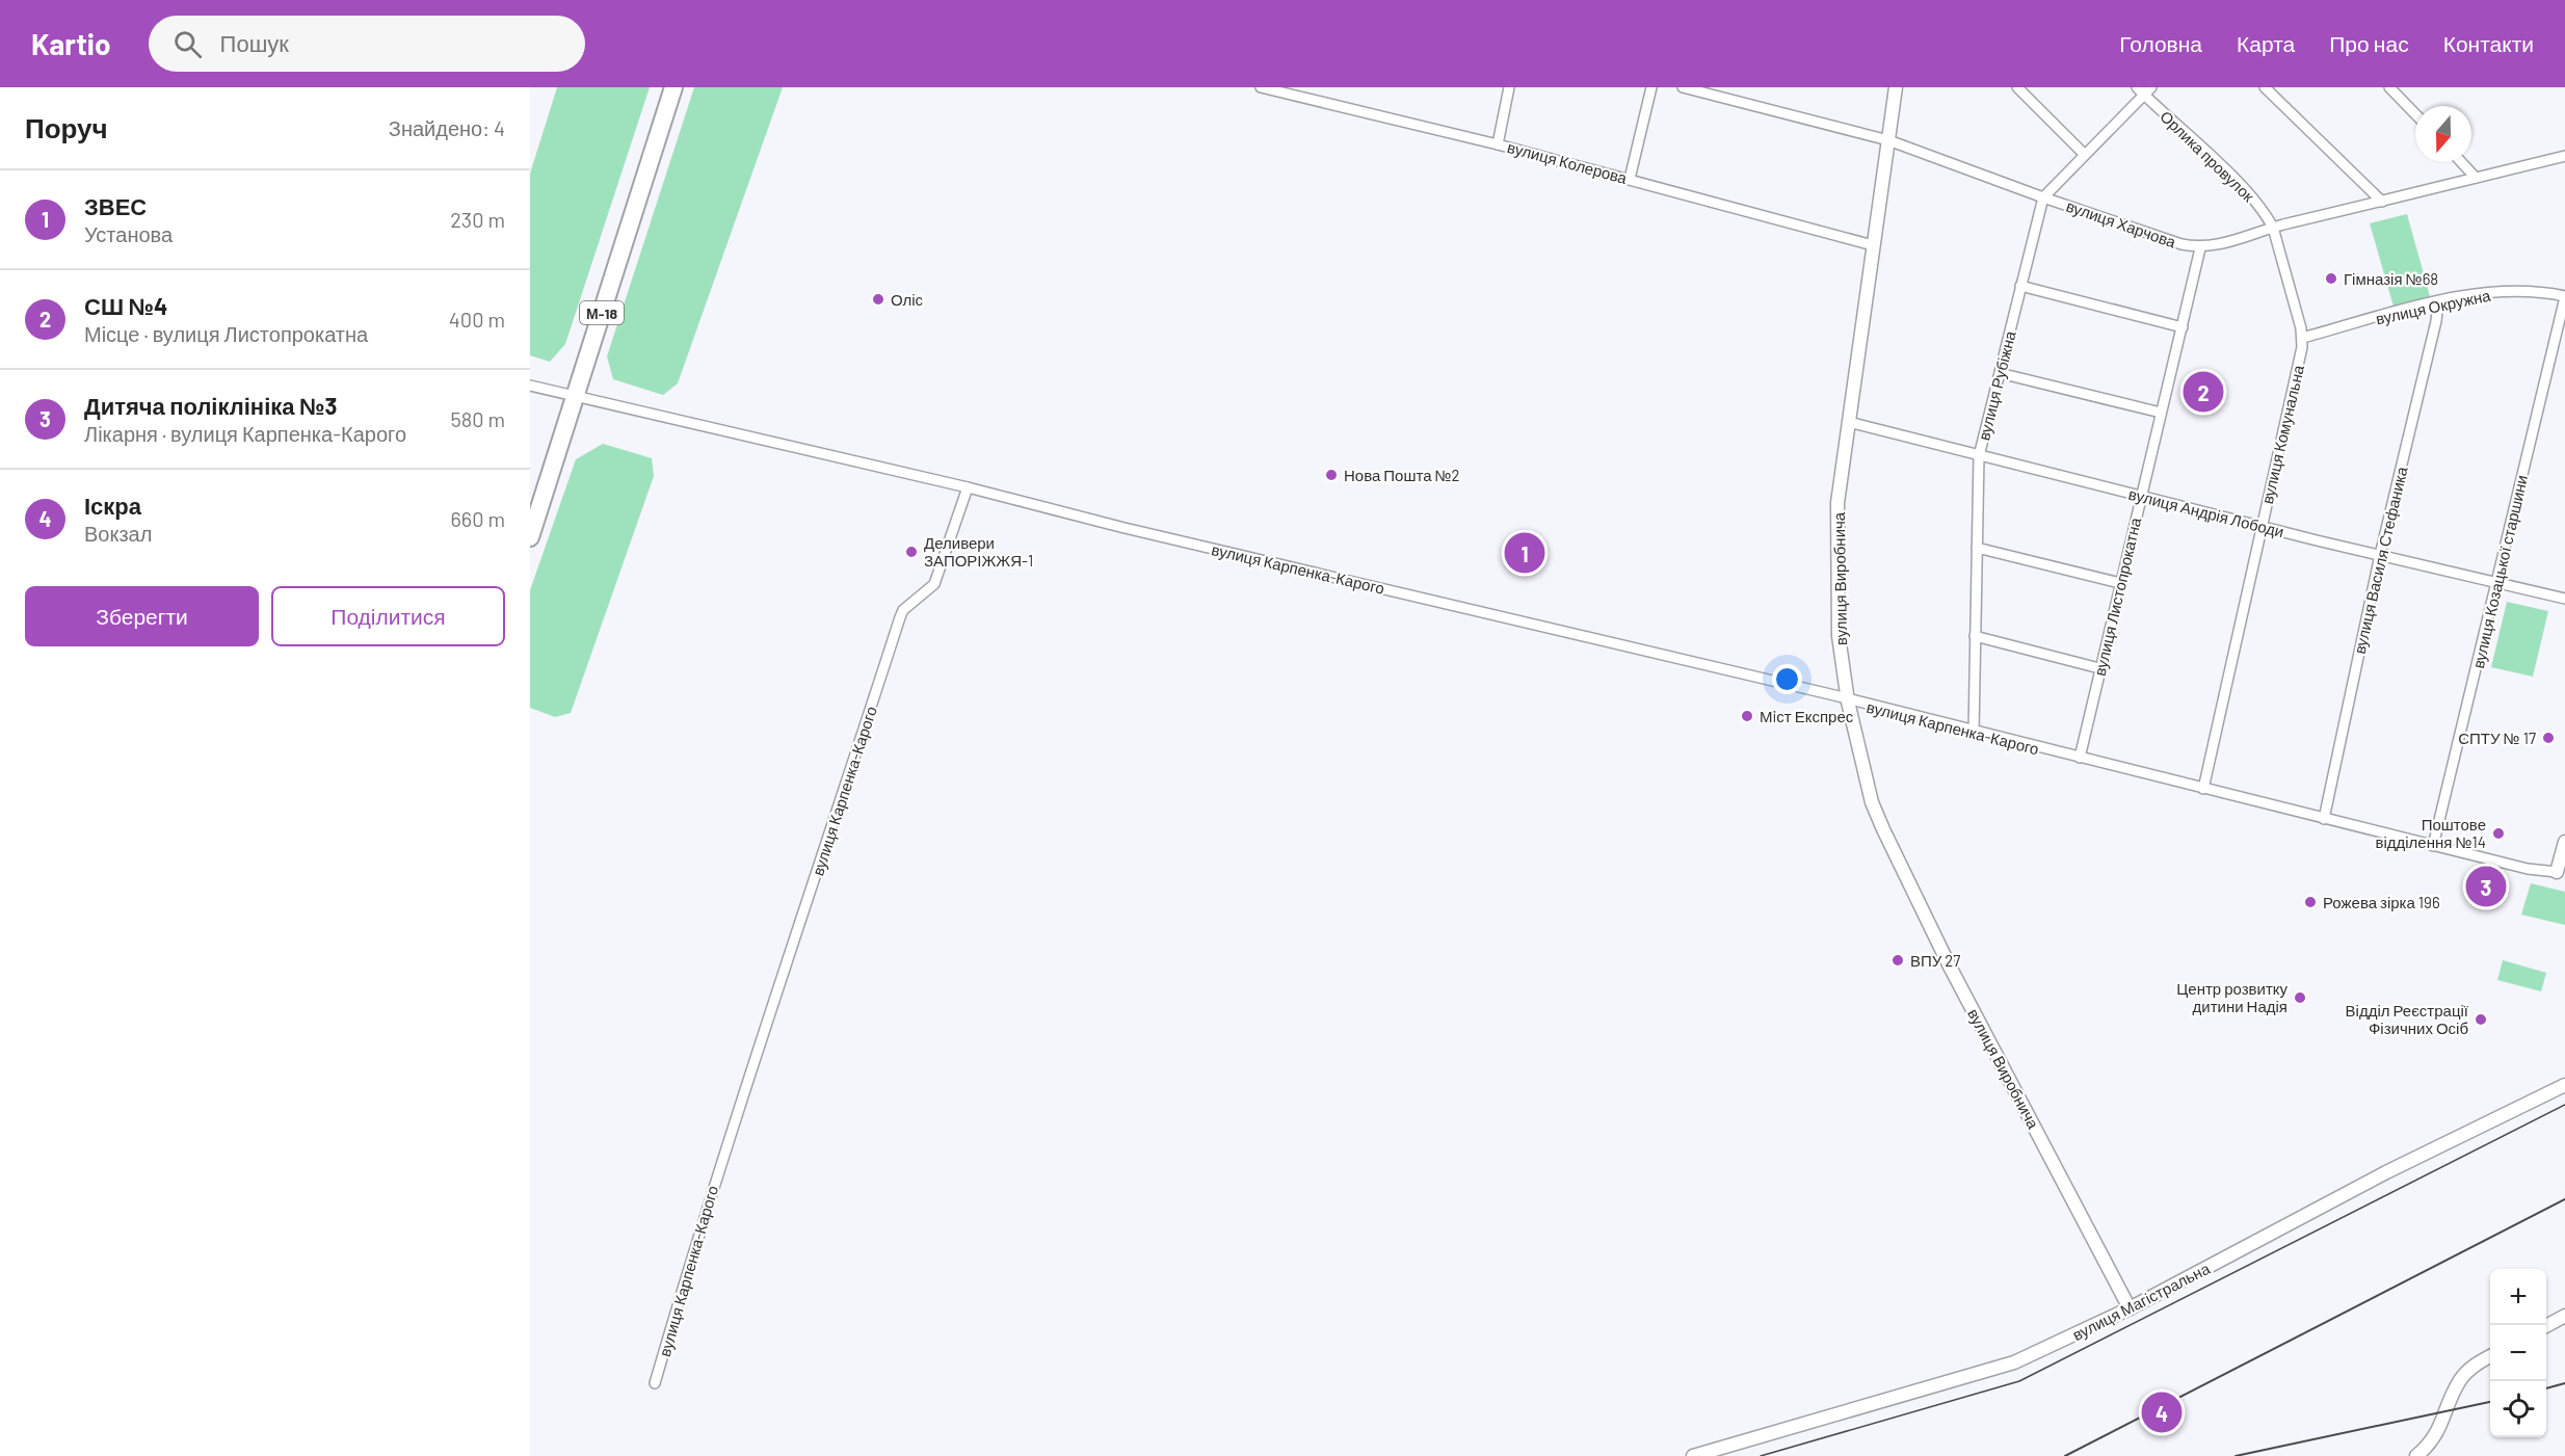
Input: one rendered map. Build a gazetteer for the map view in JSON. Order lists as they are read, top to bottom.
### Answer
{
  "streets": {
    "highway": ["М-18"],
    "street": [
      "Орлика провулок",
      "вулиця Колерова",
      "вулиця Харчова",
      "вулиця Окружна",
      "вулиця Рубіжна",
      "вулиця Комунальна",
      "вулиця Андрія Лободи",
      "вулиця Василя Стефаника",
      "вулиця Карпенка-Карого",
      "вулиця Козацької старшини",
      "вулиця Виробнича",
      "вулиця Листопрокатна",
      "вулиця Магістральна"
    ]
  },
  "crossings": [
    ["Орлика провулок", "вулиця Харчова"],
    ["Орлика провулок", "вулиця Рубіжна"],
    ["Орлика провулок", "вулиця Комунальна"],
    ["вулиця Колерова", "вулиця Виробнича"],
    ["вулиця Харчова", "вулиця Рубіжна"],
    ["вулиця Харчова", "вулиця Комунальна"],
    ["вулиця Харчова", "вулиця Виробнича"],
    ["вулиця Харчова", "вулиця Листопрокатна"],
    ["вулиця Окружна", "вулиця Комунальна"],
    ["вулиця Окружна", "вулиця Василя Стефаника"],
    ["вулиця Окружна", "вулиця Козацької старшини"],
    ["вулиця Рубіжна", "вулиця Андрія Лободи"],
    ["вулиця Рубіжна", "вулиця Карпенка-Карого"],
    ["вулиця Комунальна", "вулиця Андрія Лободи"],
    ["вулиця Комунальна", "вулиця Карпенка-Карого"],
    ["вулиця Андрія Лободи", "вулиця Василя Стефаника"],
    ["вулиця Андрія Лободи", "вулиця Козацької старшини"],
    ["вулиця Андрія Лободи", "вулиця Виробнича"],
    ["вулиця Андрія Лободи", "вулиця Листопрокатна"],
    ["вулиця Василя Стефаника", "вулиця Карпенка-Карого"],
    ["вулиця Карпенка-Карого", "вулиця Козацької старшини"],
    ["вулиця Карпенка-Карого", "вулиця Виробнича"],
    ["вулиця Карпенка-Карого", "вулиця Листопрокатна"],
    ["вулиця Виробнича", "вулиця Магістральна"]
  ],
  "places": [
    "Гімназія №68",
    "Оліс",
    "Нова Пошта №2",
    "Деливери ЗАПОРІЖЖЯ-1",
    "Мiст Експрес",
    "СПТУ № 17",
    "Поштове відділення №14",
    "Рожева зірка 196",
    "ВПУ 27",
    "Центр розвитку дитини Надія",
    "Відділ Реєстрації Фізичних Осіб"
  ],
  "north": "bottom",
  "page": {
    "header": "Kartio",
    "search": "Пошук",
    "nav": [
      "Головна",
      "Карта",
      "Про нас",
      "Контакти"
    ],
    "heading": ["Поруч", "Знайдено: 4"],
    "list": [
      {
        "mark": "1",
        "name": "ЗВЕС",
        "note": "Установа",
        "value": "230 m"
      },
      {
        "mark": "2",
        "name": "СШ №4",
        "note": "Місце · вулиця Листопрокатна",
        "value": "400 m"
      },
      {
        "mark": "3",
        "name": "Дитяча поліклініка №3",
        "note": "Лікарня · вулиця Карпенка-Карого",
        "value": "580 m"
      },
      {
        "mark": "4",
        "name": "Іскра",
        "note": "Вокзал",
        "value": "660 m"
      }
    ],
    "pins": [
      "2",
      "1",
      "3",
      "4"
    ],
    "buttons": ["Зберегти", "Поділитися"],
    "map_buttons": ["+", "−"]
  }
}
